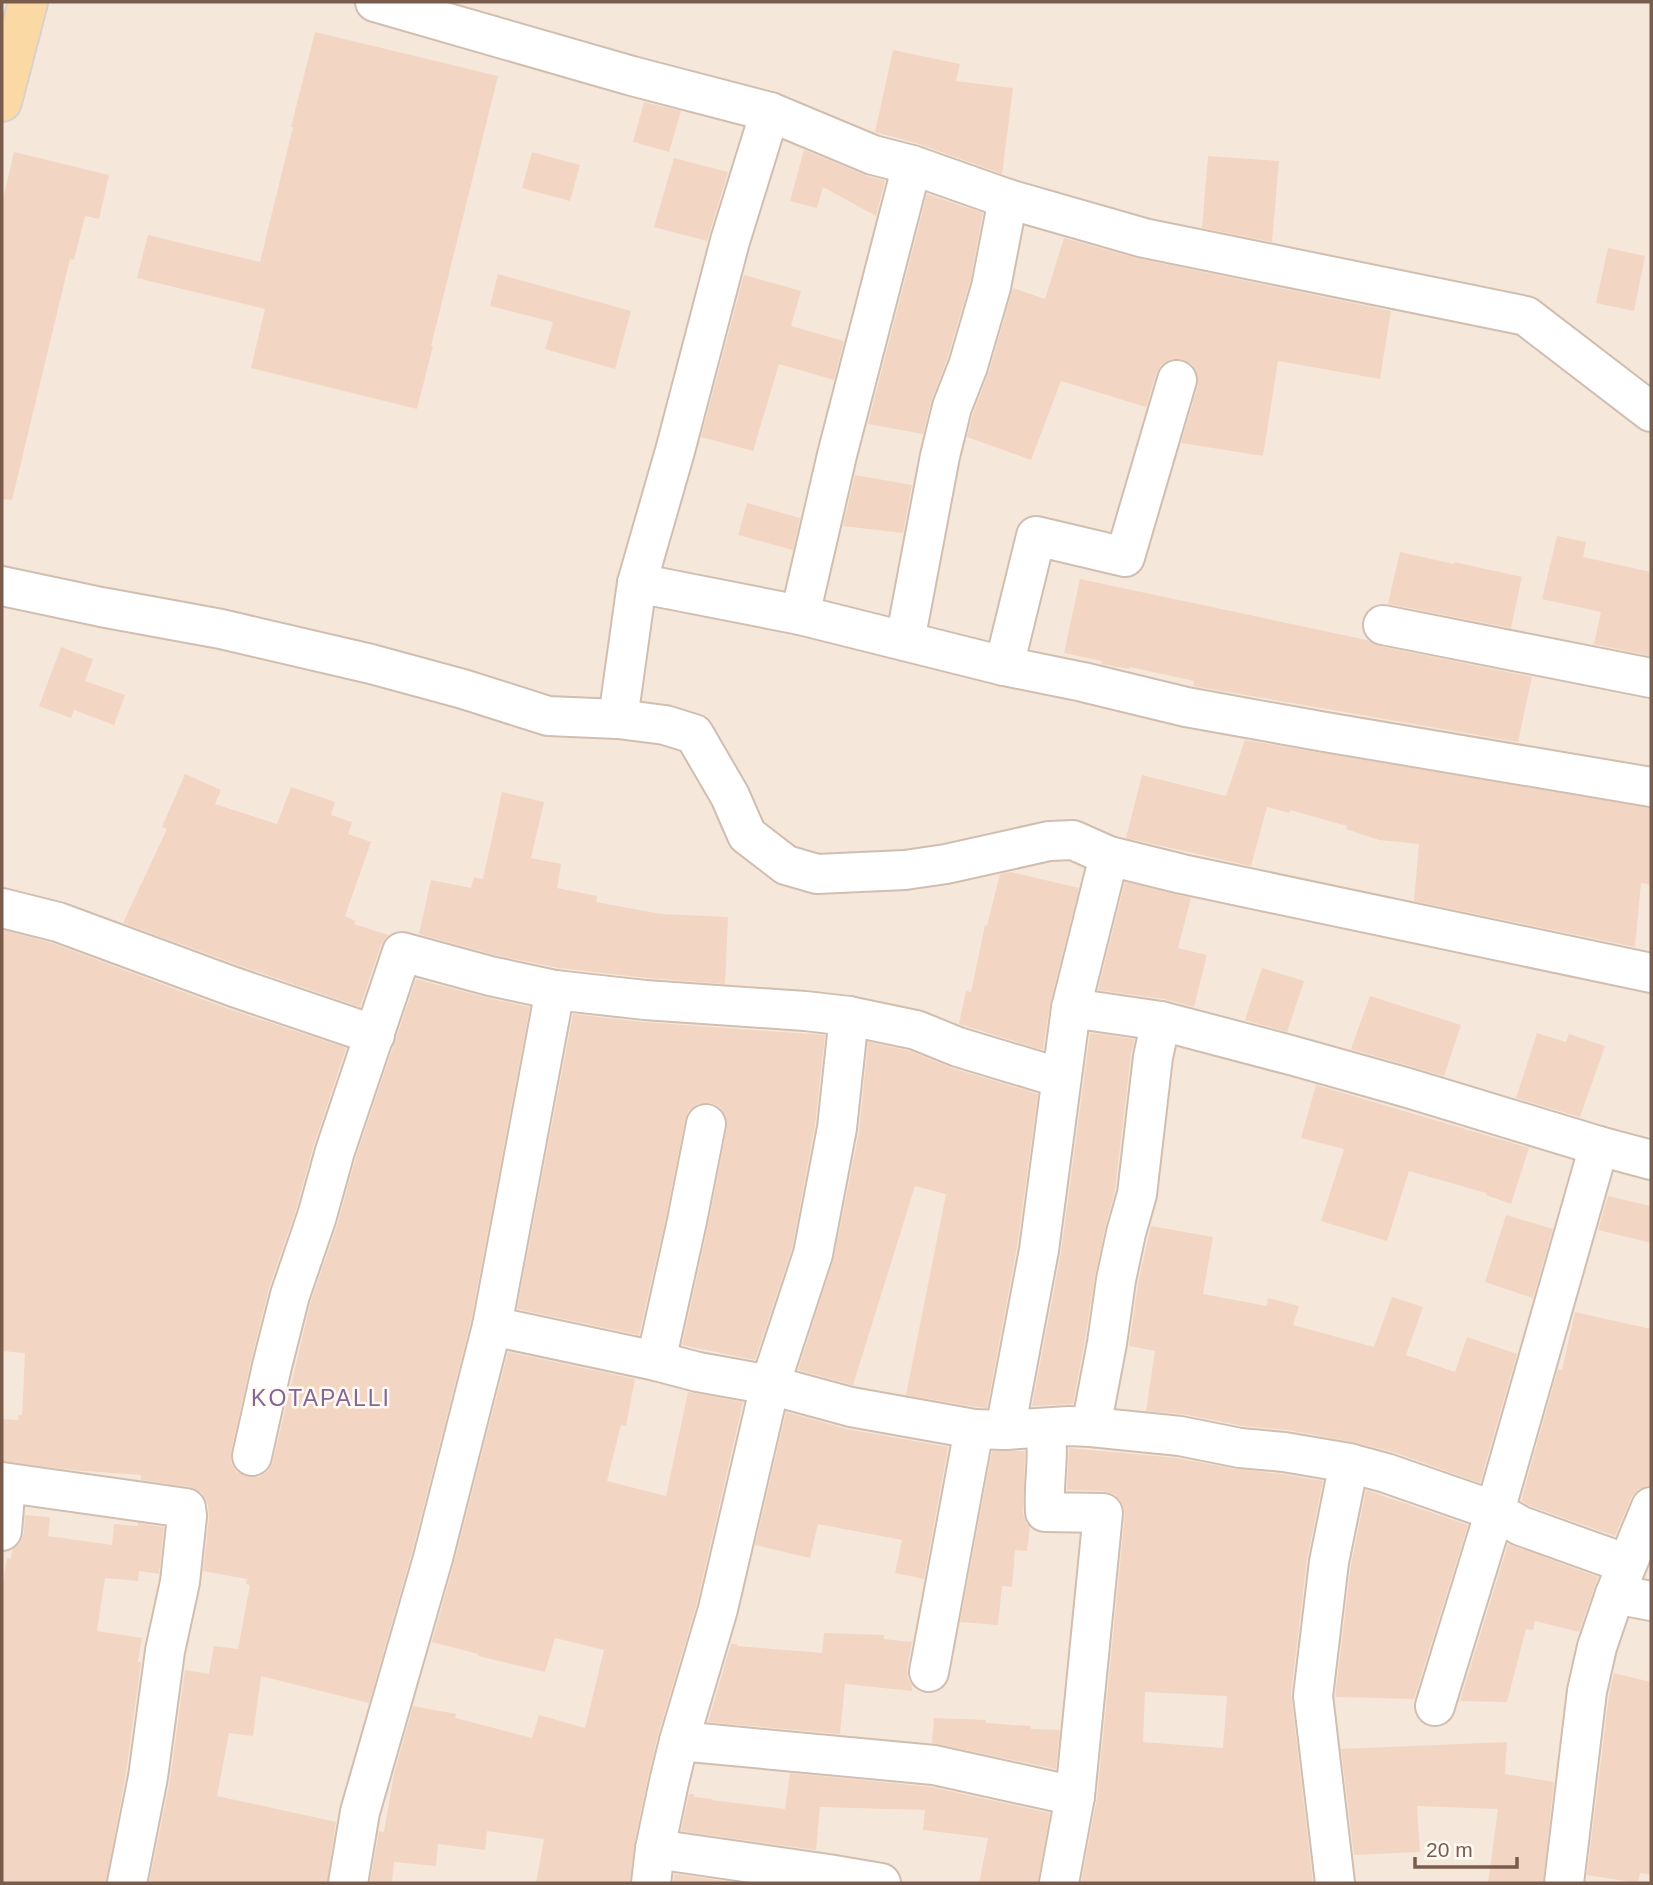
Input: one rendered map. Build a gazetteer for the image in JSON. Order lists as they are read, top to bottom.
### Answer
{
  "districts": ["KOTAPALLI"],
  "scale_bar": "20 m"
}
